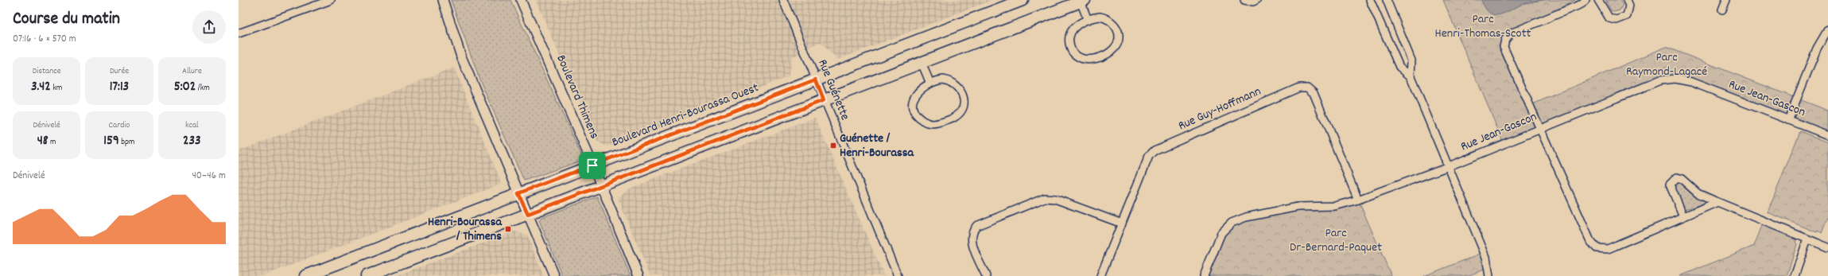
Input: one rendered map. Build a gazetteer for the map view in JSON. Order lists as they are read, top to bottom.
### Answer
{
  "streets": {
    "main road": ["Boulevard Henri-Bourassa Ouest"],
    "street": [
      "Rue Guénette",
      "Boulevard Thimens",
      "Rue Jean-Gascon",
      "Rue Guy-Hoffmann"
    ]
  },
  "crossings": [
    ["Rue Guénette", "Boulevard Henri-Bourassa Ouest"],
    ["Boulevard Thimens", "Boulevard Henri-Bourassa Ouest"],
    ["Rue Jean-Gascon", "Rue Guy-Hoffmann"]
  ],
  "parks": ["Parc Henri-Thomas-Scott", "Parc Raymond-Lagacé", "Parc Dr-Bernard-Paquet"],
  "places": {
    "transit": ["Guénette / Henri-Bourassa", "Henri-Bourassa / Thimens"]
  },
  "page": {
    "heading": ["Course du matin", "07:16 · 6 × 570 m"],
    "stats": [
      ["Distance", "3.42 km"],
      ["Durée", "17:13"],
      ["Allure", "5:02 /km"],
      ["Dénivelé", "48 m"],
      ["Cardio", "159 bpm"],
      ["kcal", "233"]
    ],
    "chart": ["Dénivelé", "40–46 m"]
  }
}
